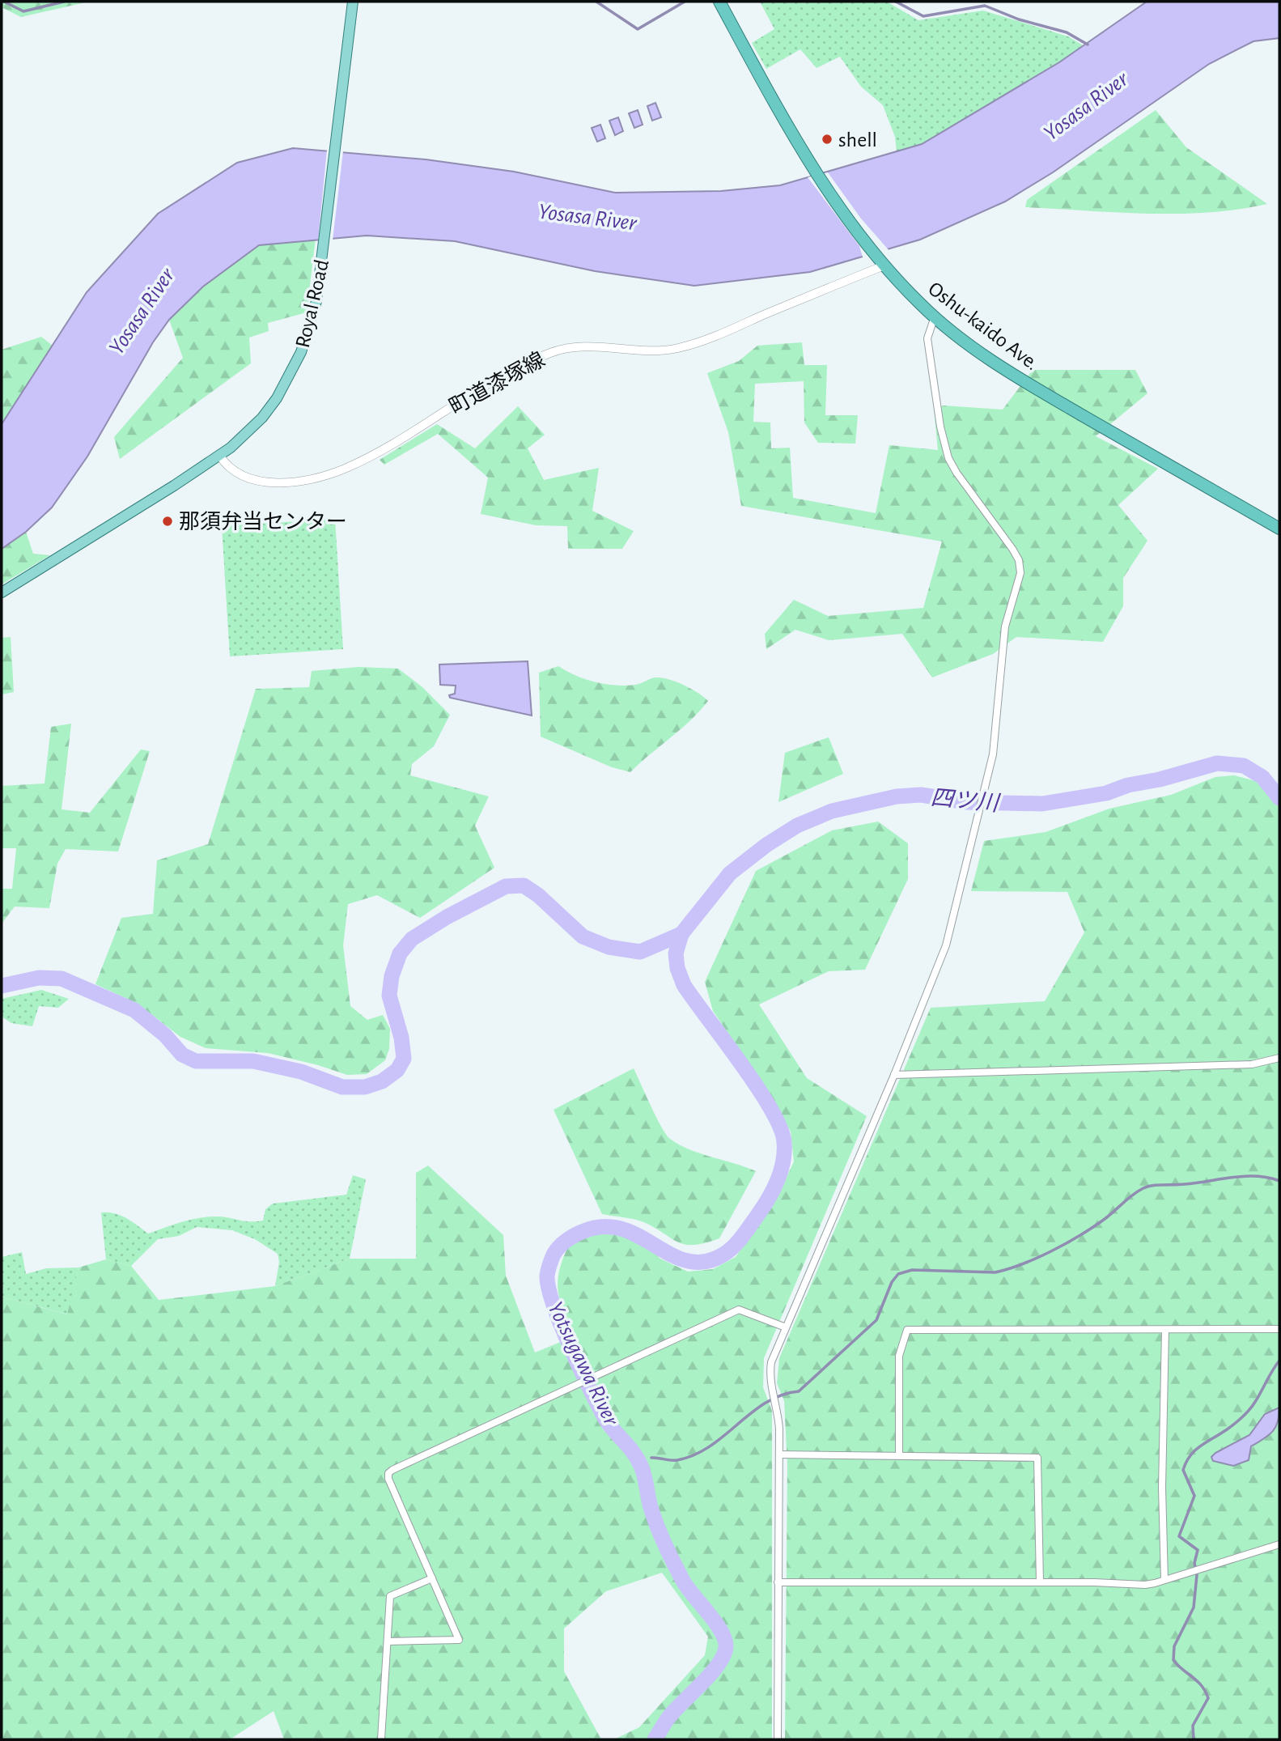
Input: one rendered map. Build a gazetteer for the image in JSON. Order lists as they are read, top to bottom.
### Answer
{
  "streets": {
    "highway": ["Oshu-kaido Ave."],
    "main road": ["Royal Road"],
    "street": ["町道漆塚線"]
  },
  "crossings": [
    ["Royal Road", "町道漆塚線"],
    ["Oshu-kaido Ave.", "町道漆塚線"]
  ],
  "water": ["Yosasa River", "四ツ川", "Yotsugawa River"],
  "places": ["shell", "那須弁当センター"]
}
